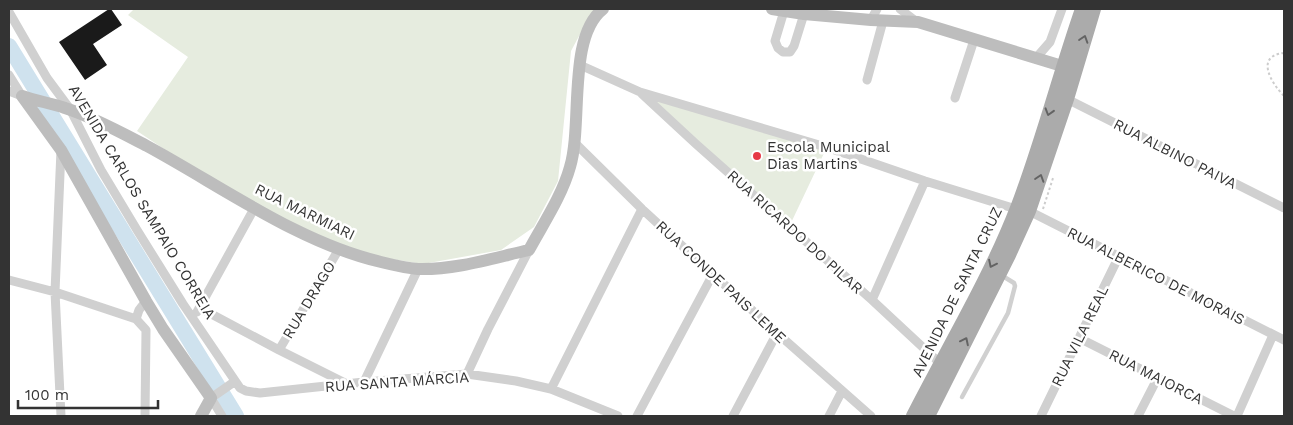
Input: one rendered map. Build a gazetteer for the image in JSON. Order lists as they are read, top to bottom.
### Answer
{
  "streets": {
    "main road": ["AVENIDA DE SANTA CRUZ"],
    "street": [
      "RUA ALBINO PAIVA",
      "AVENIDA CARLOS SAMPAIO CORREIA",
      "RUA MARMIARI",
      "RUA RICARDO DO PILAR",
      "RUA ALBERICO DE MORAIS",
      "RUA CONDE PAIS LEME",
      "RUA DRAGO",
      "RUA VILA REAL",
      "RUA MAIORCA",
      "RUA SANTA MÁRCIA"
    ]
  },
  "crossings": [
    ["RUA ALBINO PAIVA", "AVENIDA DE SANTA CRUZ"],
    ["AVENIDA CARLOS SAMPAIO CORREIA", "RUA MARMIARI"],
    ["AVENIDA CARLOS SAMPAIO CORREIA", "RUA SANTA MÁRCIA"],
    ["RUA MARMIARI", "RUA DRAGO"],
    ["RUA RICARDO DO PILAR", "RUA ALBERICO DE MORAIS"],
    ["RUA RICARDO DO PILAR", "AVENIDA DE SANTA CRUZ"],
    ["RUA ALBERICO DE MORAIS", "AVENIDA DE SANTA CRUZ"],
    ["RUA ALBERICO DE MORAIS", "RUA VILA REAL"],
    ["RUA VILA REAL", "RUA MAIORCA"]
  ],
  "places": ["Escola Municipal Dias Martins"],
  "scale_bar": "100 m"
}
